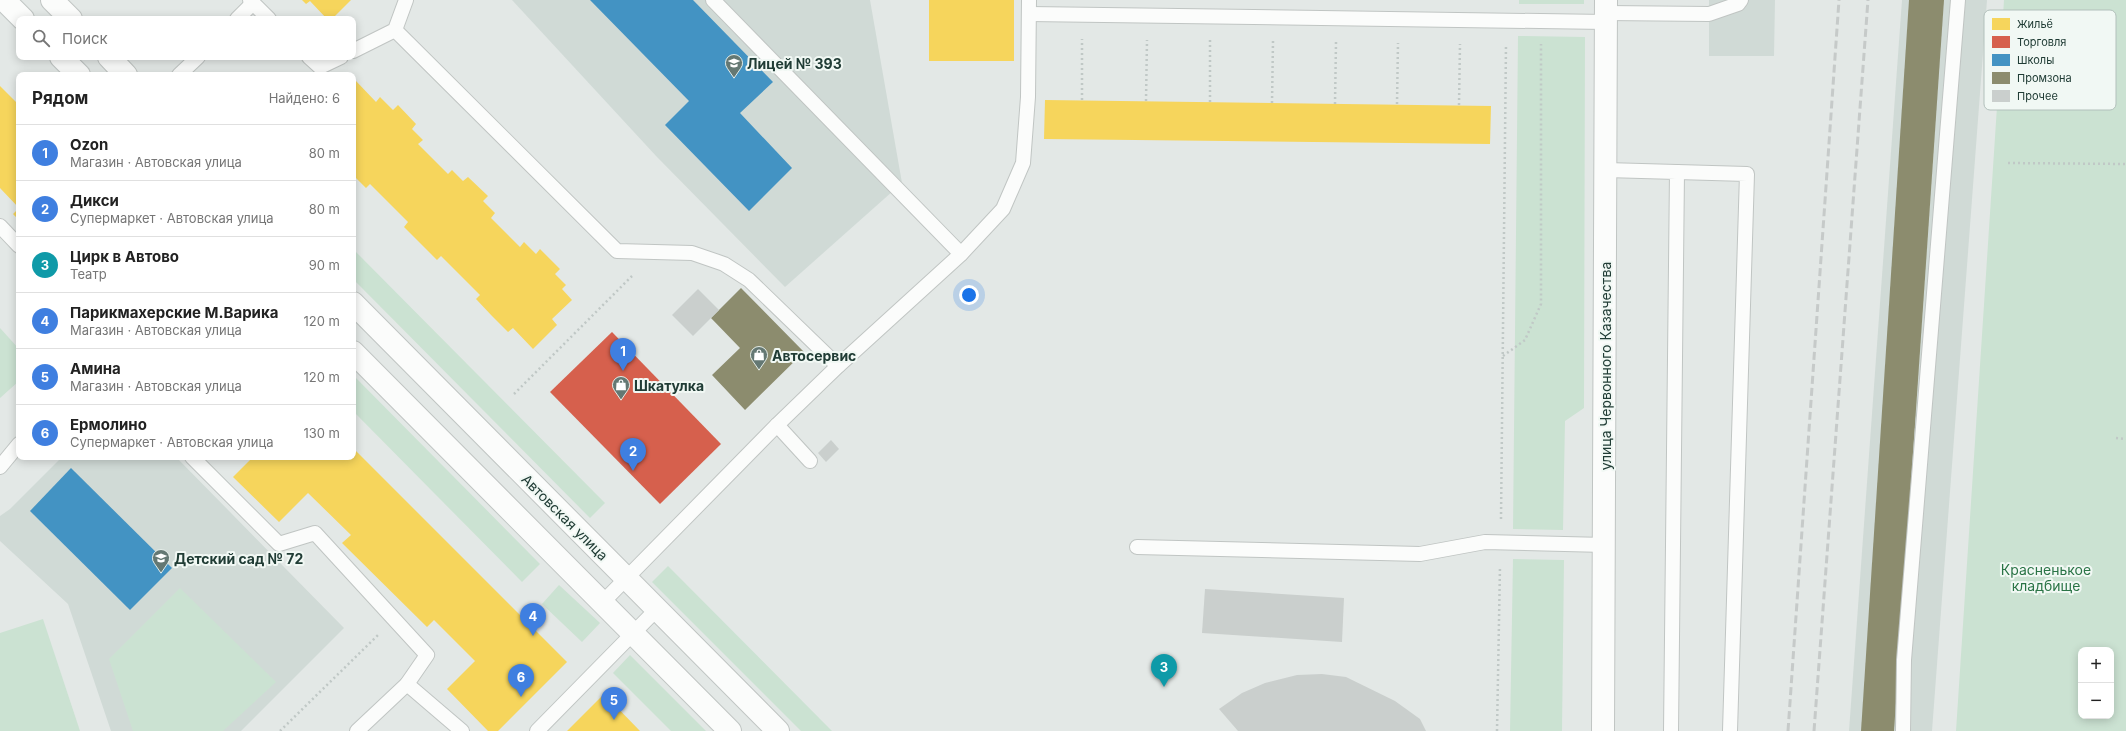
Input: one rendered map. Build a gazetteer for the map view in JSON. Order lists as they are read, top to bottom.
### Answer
{
  "streets": {
    "street": ["улица Червонного Казачества", "Автовская улица"]
  },
  "parks": ["Красненькое кладбище"],
  "places": {
    "school or university": ["Лицей № 393", "Детский сад № 72"],
    "shop": ["Автосервис", "Шкатулка"]
  },
  "legend": [
    "Жильё",
    "Торговля",
    "Школы",
    "Промзона",
    "Прочее"
  ],
  "page": {
    "search": "Поиск",
    "heading": ["Рядом", "Найдено: 6"],
    "list": [
      {
        "mark": "1",
        "name": "Ozon",
        "note": "Магазин · Автовская улица",
        "value": "80 m"
      },
      {
        "mark": "2",
        "name": "Дикси",
        "note": "Супермаркет · Автовская улица",
        "value": "80 m"
      },
      {
        "mark": "3",
        "name": "Цирк в Автово",
        "note": "Театр",
        "value": "90 m"
      },
      {
        "mark": "4",
        "name": "Парикмахерские М.Варика",
        "note": "Магазин · Автовская улица",
        "value": "120 m"
      },
      {
        "mark": "5",
        "name": "Амина",
        "note": "Магазин · Автовская улица",
        "value": "120 m"
      },
      {
        "mark": "6",
        "name": "Ермолино",
        "note": "Супермаркет · Автовская улица",
        "value": "130 m"
      }
    ],
    "pins": [
      "1",
      "2",
      "4",
      "3",
      "6",
      "5"
    ],
    "map_buttons": ["+", "−"]
  }
}
